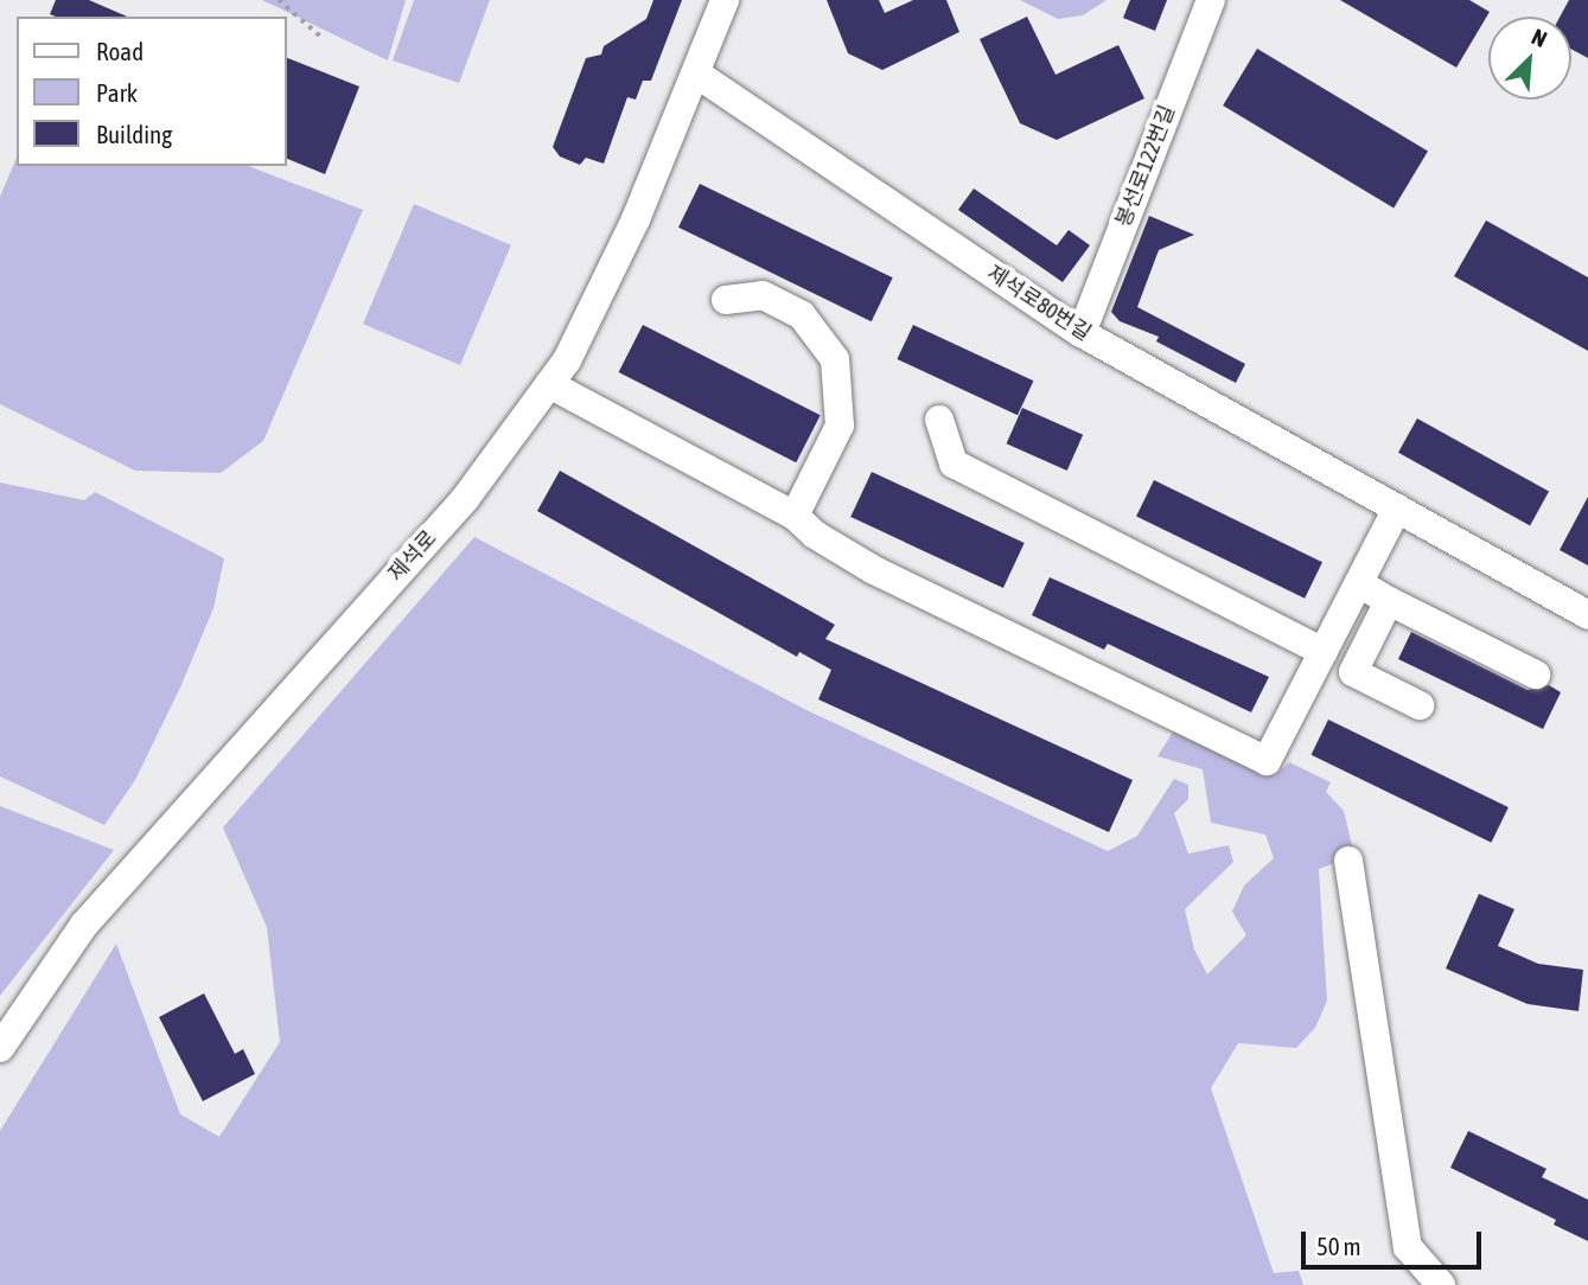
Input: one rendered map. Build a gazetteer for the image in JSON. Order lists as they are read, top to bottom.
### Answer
{
  "streets": {
    "street": ["봉선로122번길", "제석로80번길", "제석로"]
  },
  "crossings": [
    ["봉선로122번길", "제석로80번길"],
    ["제석로80번길", "제석로"]
  ],
  "legend": ["Road", "Park", "Building"],
  "scale_bar": "50 m",
  "north": "top right"
}
